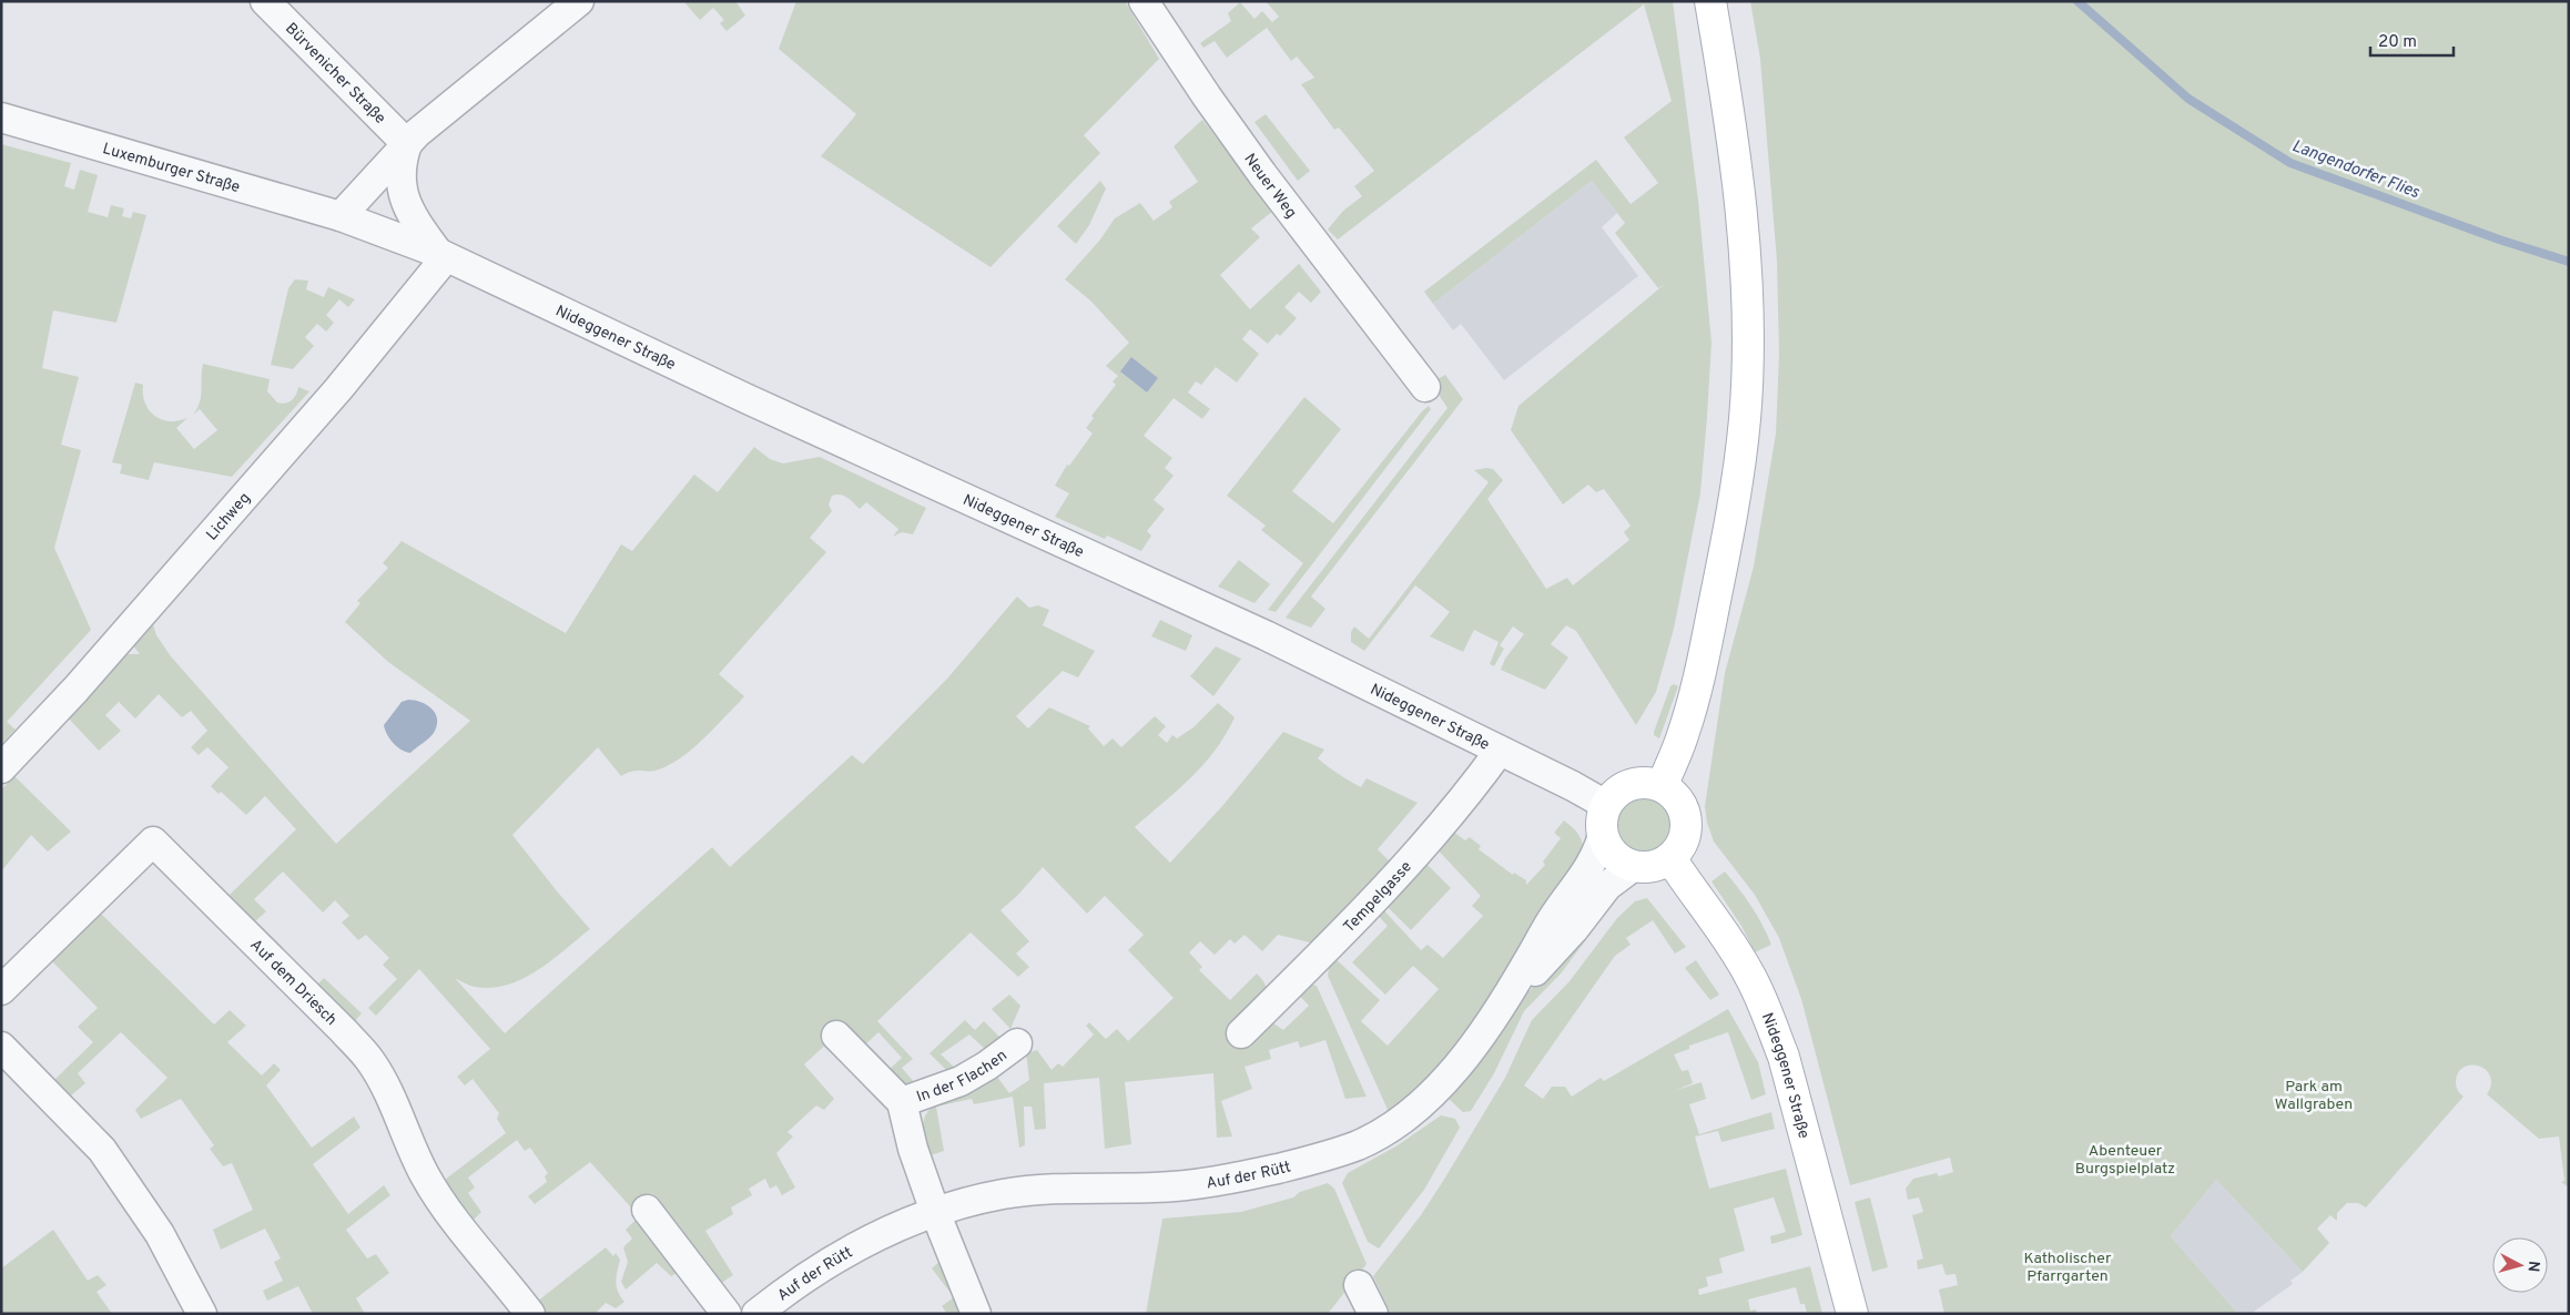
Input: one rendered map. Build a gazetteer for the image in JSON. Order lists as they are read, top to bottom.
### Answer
{
  "streets": {
    "main road": ["Nideggener Straße"],
    "street": [
      "Bürvenicher Straße",
      "Luxemburger Straße",
      "Neuer Weg",
      "Lichweg",
      "Tempelgasse",
      "Auf dem Driesch",
      "In der Flachen",
      "Auf der Rütt"
    ]
  },
  "crossings": [
    ["Bürvenicher Straße", "Nideggener Straße"],
    ["Luxemburger Straße", "Nideggener Straße"],
    ["Nideggener Straße", "Lichweg"],
    ["Nideggener Straße", "Tempelgasse"],
    ["Nideggener Straße", "Auf der Rütt"],
    ["In der Flachen", "Auf der Rütt"]
  ],
  "water": ["Langendorfer Flies"],
  "parks": ["Park am Wallgraben", "Abenteuer Burgspielplatz", "Katholischer Pfarrgarten"],
  "scale_bar": "20 m",
  "north": "right"
}
